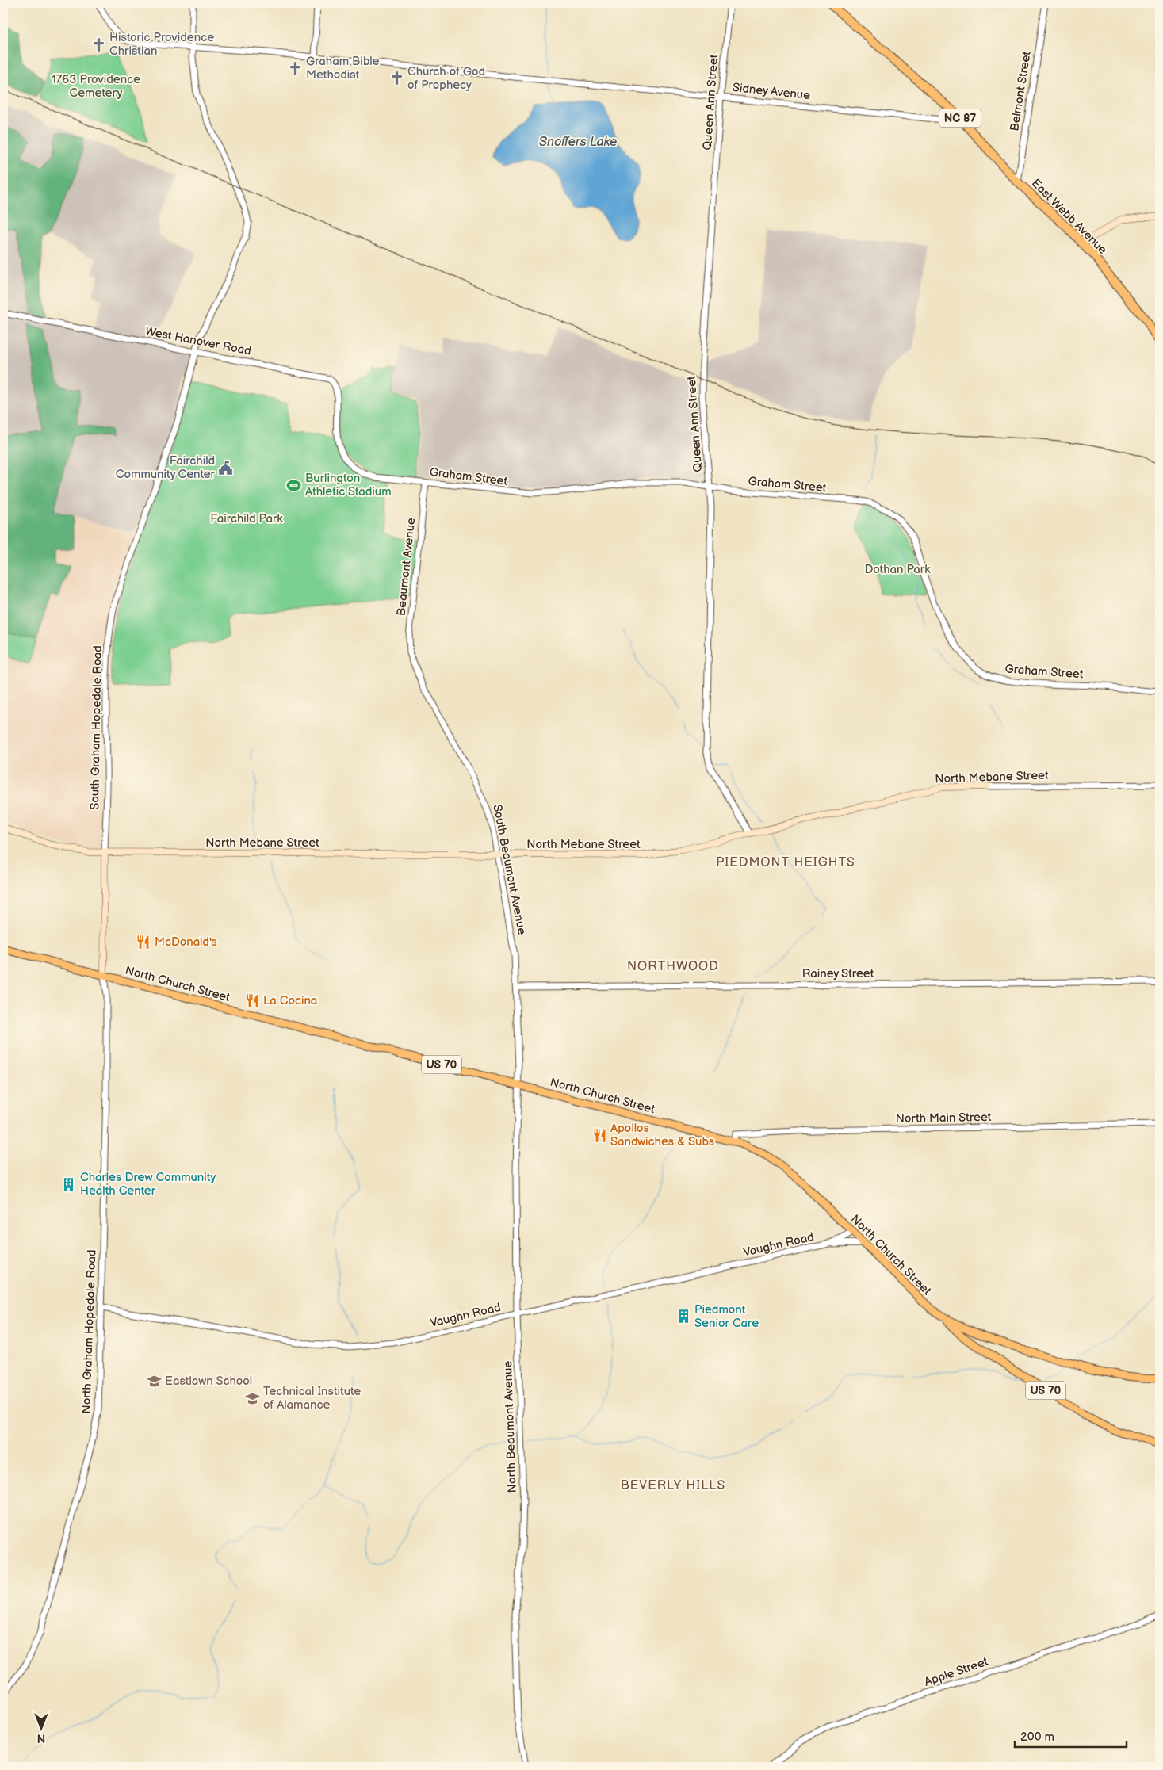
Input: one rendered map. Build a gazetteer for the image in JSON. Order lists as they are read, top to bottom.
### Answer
{
  "streets": {
    "highway": ["NC 87", "East Webb Avenue"],
    "main road": [
      "South Graham Hopedale Road",
      "North Mebane Street",
      "North Church Street",
      "US 70"
    ],
    "street": [
      "Sidney Avenue",
      "Belmont Street",
      "Queen Ann Street",
      "West Hanover Road",
      "Graham Street",
      "Beaumont Avenue",
      "South Beaumont Avenue",
      "Rainey Street",
      "North Main Street",
      "Vaughn Road",
      "North Graham Hopedale Road",
      "North Beaumont Avenue",
      "Apple Street"
    ]
  },
  "crossings": [
    ["Sidney Avenue", "Queen Ann Street"],
    ["Sidney Avenue", "East Webb Avenue"],
    ["Sidney Avenue", "South Graham Hopedale Road"],
    ["Belmont Street", "East Webb Avenue"],
    ["Queen Ann Street", "Graham Street"],
    ["Queen Ann Street", "North Mebane Street"],
    ["West Hanover Road", "Graham Street"],
    ["West Hanover Road", "South Graham Hopedale Road"],
    ["Graham Street", "Beaumont Avenue"],
    ["Beaumont Avenue", "South Beaumont Avenue"],
    ["South Graham Hopedale Road", "North Mebane Street"],
    ["South Graham Hopedale Road", "North Church Street"],
    ["South Graham Hopedale Road", "North Graham Hopedale Road"],
    ["North Mebane Street", "South Beaumont Avenue"],
    ["South Beaumont Avenue", "Rainey Street"],
    ["South Beaumont Avenue", "North Church Street"],
    ["South Beaumont Avenue", "North Beaumont Avenue"],
    ["North Church Street", "US 70"],
    ["North Church Street", "North Main Street"],
    ["North Church Street", "Vaughn Road"],
    ["North Church Street", "North Graham Hopedale Road"],
    ["North Church Street", "North Beaumont Avenue"],
    ["Vaughn Road", "North Graham Hopedale Road"],
    ["Vaughn Road", "North Beaumont Avenue"]
  ],
  "districts": ["PIEDMONT HEIGHTS", "NORTHWOOD", "BEVERLY HILLS"],
  "water": ["Snoffers Lake"],
  "parks": ["1763 Providence Cemetery", "Fairchild Park", "Dothan Park"],
  "places": {
    "church": ["Historic Providence Christian", "Graham Bible Methodist", "Church of God of Prophecy"],
    "public building": ["Fairchild Community Center"],
    "sports": ["Burlington Athletic Stadium"],
    "restaurant": ["McDonald's", "La Cocina", "Apollos Sandwiches & Subs"],
    "building": ["Charles Drew Community Health Center", "Piedmont Senior Care"],
    "school or university": ["Eastlawn School", "Technical Institute of Alamance"]
  },
  "scale_bar": "200 m",
  "north": "bottom"
}
